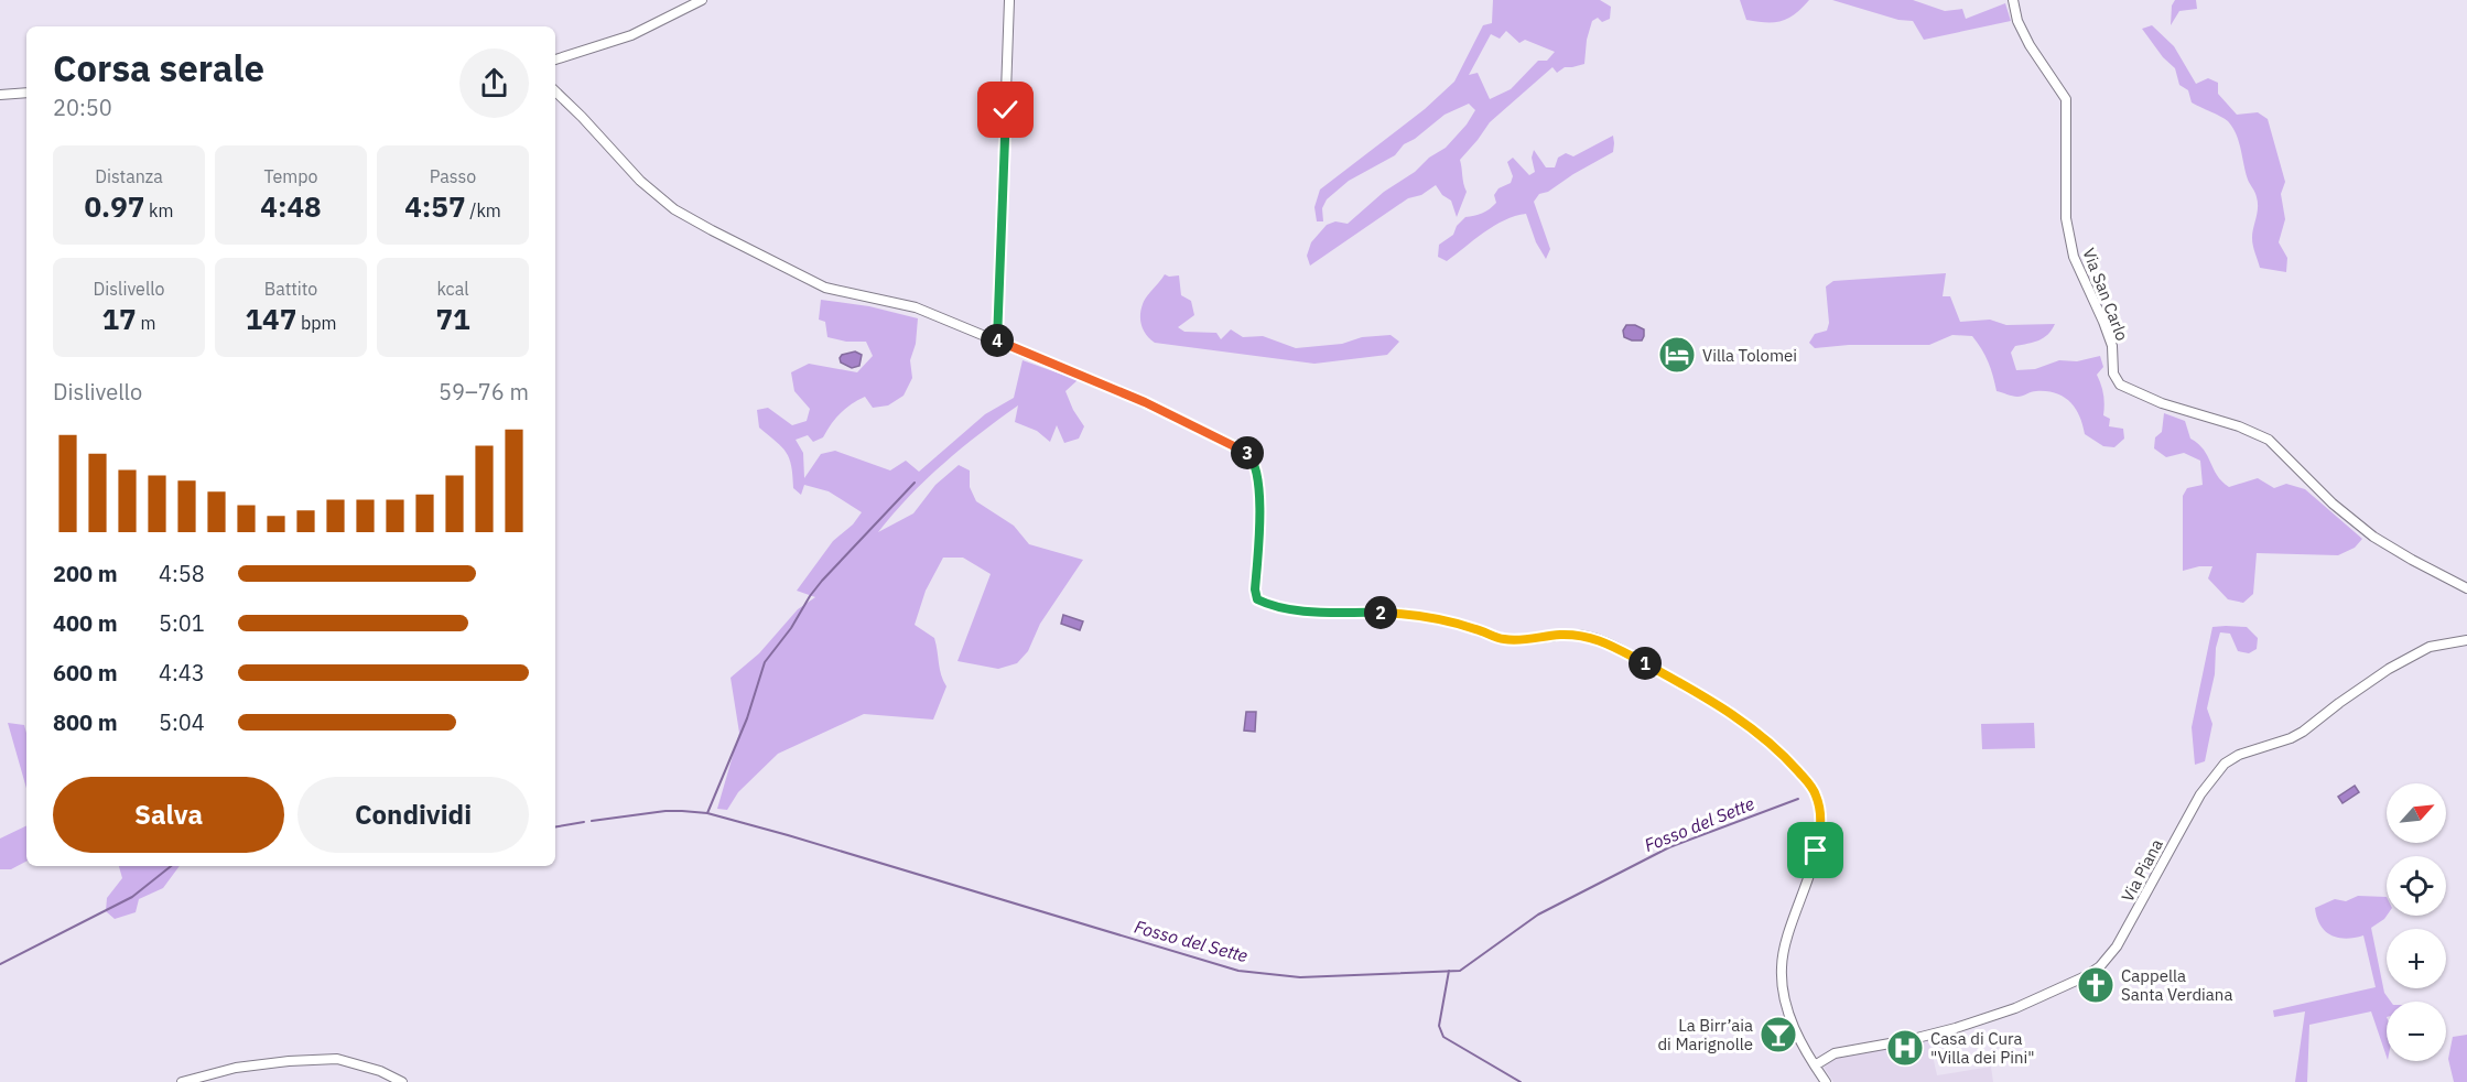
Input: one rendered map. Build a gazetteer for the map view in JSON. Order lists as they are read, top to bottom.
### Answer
{
  "streets": {
    "street": ["Via San Carlo", "Via Piana"]
  },
  "water": ["Fosso del Sette"],
  "places": {
    "hotel": ["Villa Tolomei"],
    "church": ["Cappella Santa Verdiana"],
    "bar": ["La Birr’aia di Marignolle"],
    "hospital": ["Casa di Cura \"Villa dei Pini\""]
  },
  "north": "top right",
  "page": {
    "heading": ["Corsa serale", "20:50"],
    "stats": [
      ["Distanza", "0.97 km"],
      ["Tempo", "4:48"],
      ["Passo", "4:57 /km"],
      ["Dislivello", "17 m"],
      ["Battito", "147 bpm"],
      ["kcal", "71"]
    ],
    "pins": [
      "4",
      "3",
      "2",
      "1"
    ],
    "chart": ["Dislivello", "59–76 m"],
    "list": [
      {
        "name": "200 m",
        "note": "4:58"
      },
      {
        "name": "400 m",
        "note": "5:01"
      },
      {
        "name": "600 m",
        "note": "4:43"
      },
      {
        "name": "800 m",
        "note": "5:04"
      }
    ],
    "buttons": ["Salva", "Condividi"],
    "map_buttons": ["+", "−"]
  }
}
